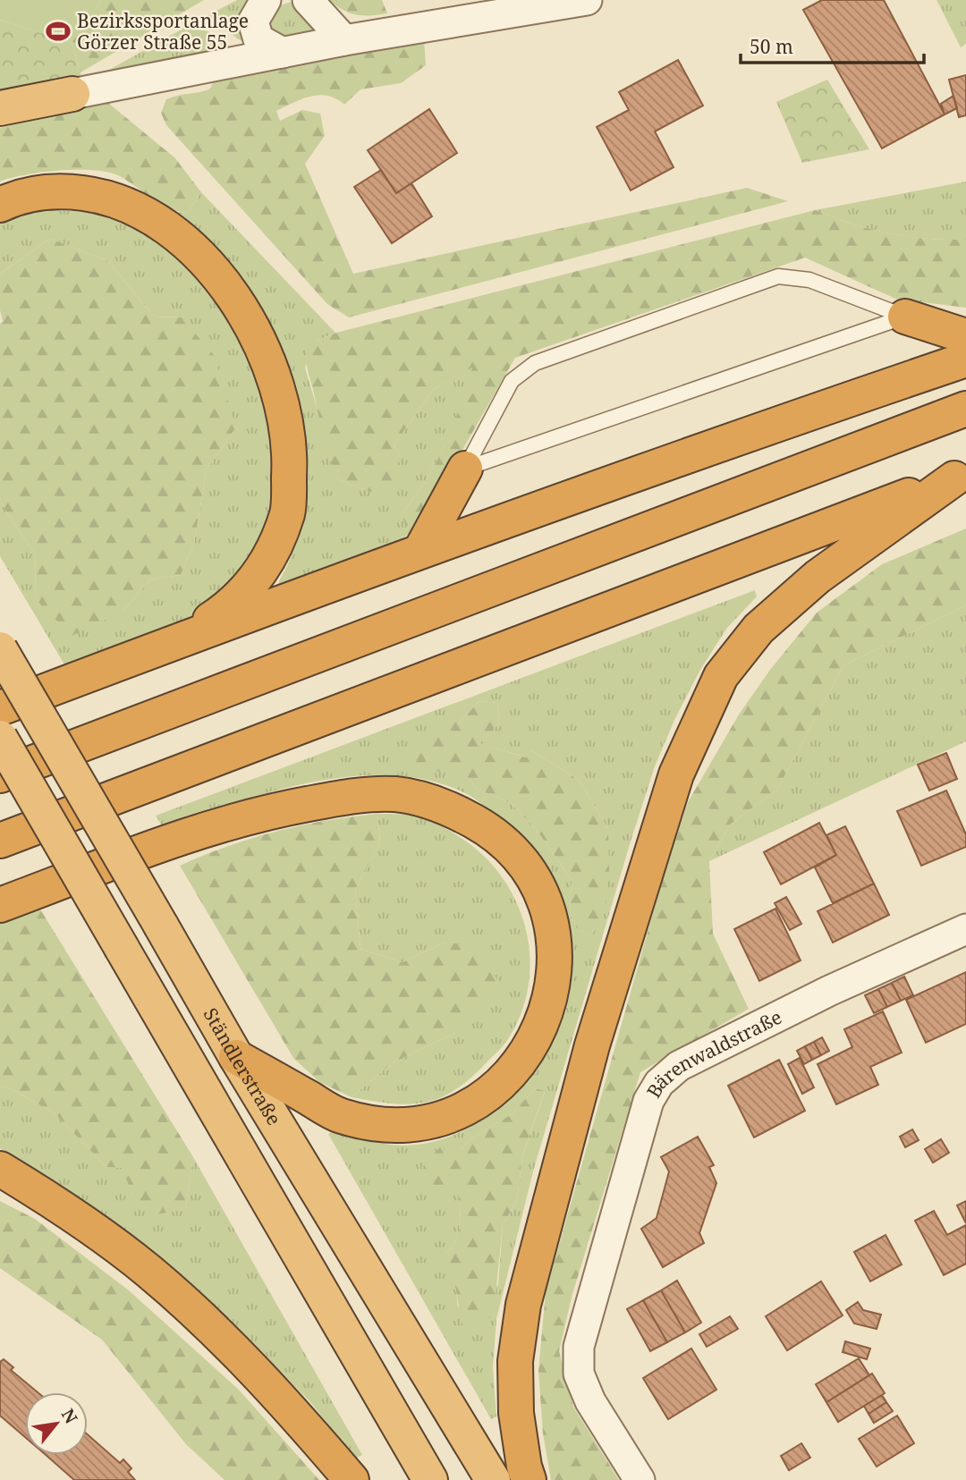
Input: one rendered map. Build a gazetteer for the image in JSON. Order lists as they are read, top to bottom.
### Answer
{
  "streets": {
    "highway": ["Ständlerstraße"],
    "street": ["Bärenwaldstraße"]
  },
  "places": {
    "sports": ["Bezirkssportanlage Görzer Straße 55"]
  },
  "scale_bar": "50 m",
  "north": "top right"
}
